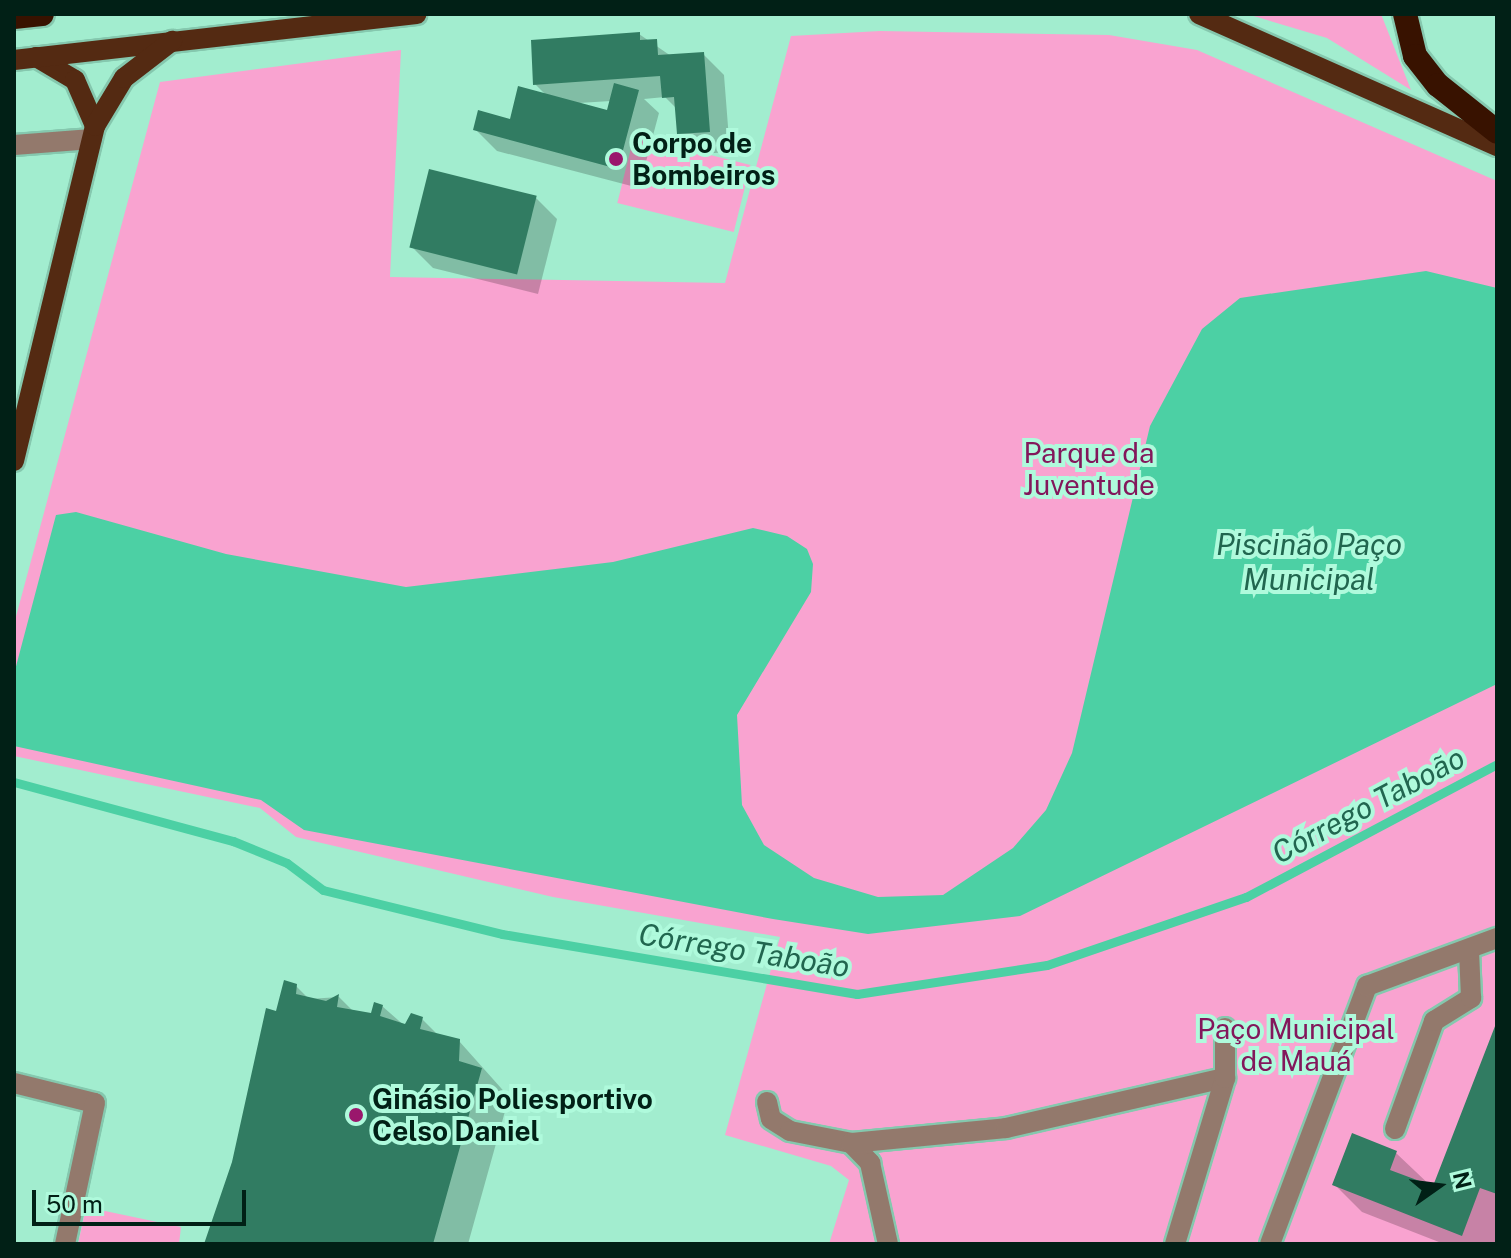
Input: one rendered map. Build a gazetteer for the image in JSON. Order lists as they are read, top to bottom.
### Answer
{
  "water": ["Piscinão Paço Municipal", "Córrego Taboão"],
  "parks": ["Parque da Juventude", "Paço Municipal de Mauá"],
  "places": ["Corpo de Bombeiros", "Ginásio Poliesportivo Celso Daniel"],
  "scale_bar": "50 m",
  "north": "right"
}
